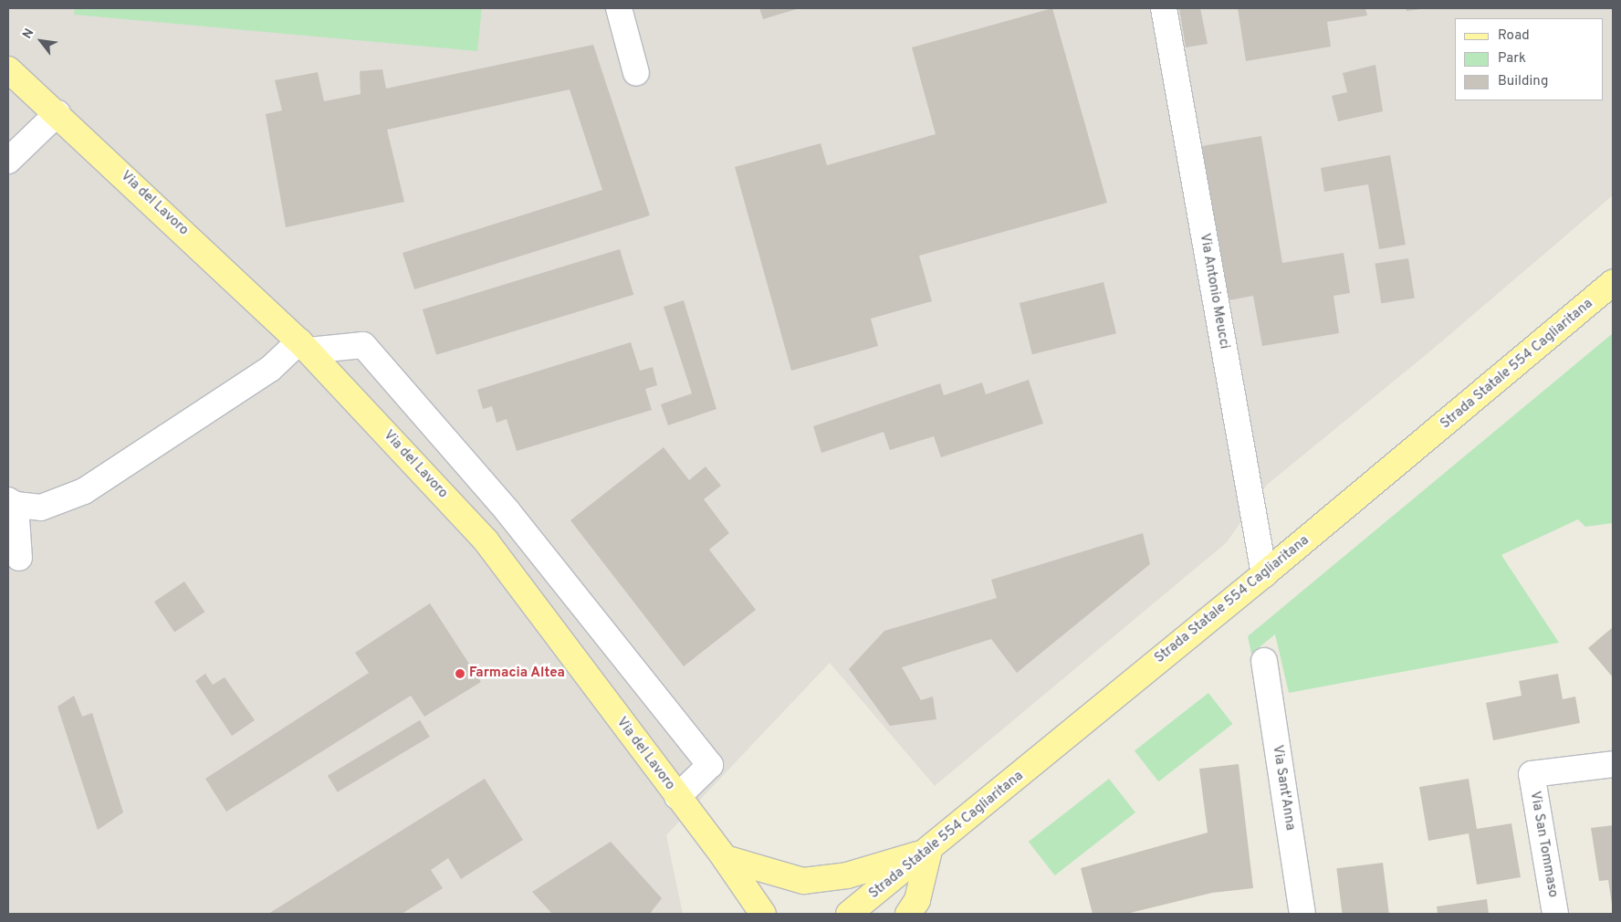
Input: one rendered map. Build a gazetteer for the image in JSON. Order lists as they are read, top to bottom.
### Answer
{
  "streets": {
    "main road": ["Via del Lavoro", "Strada Statale 554 Cagliaritana"],
    "street": ["Via Antonio Meucci", "Via Sant'Anna", "Via San Tommaso"]
  },
  "crossings": [
    ["Via Antonio Meucci", "Strada Statale 554 Cagliaritana"]
  ],
  "places": ["Farmacia Altea"],
  "legend": ["Road", "Park", "Building"],
  "north": "top left"
}
